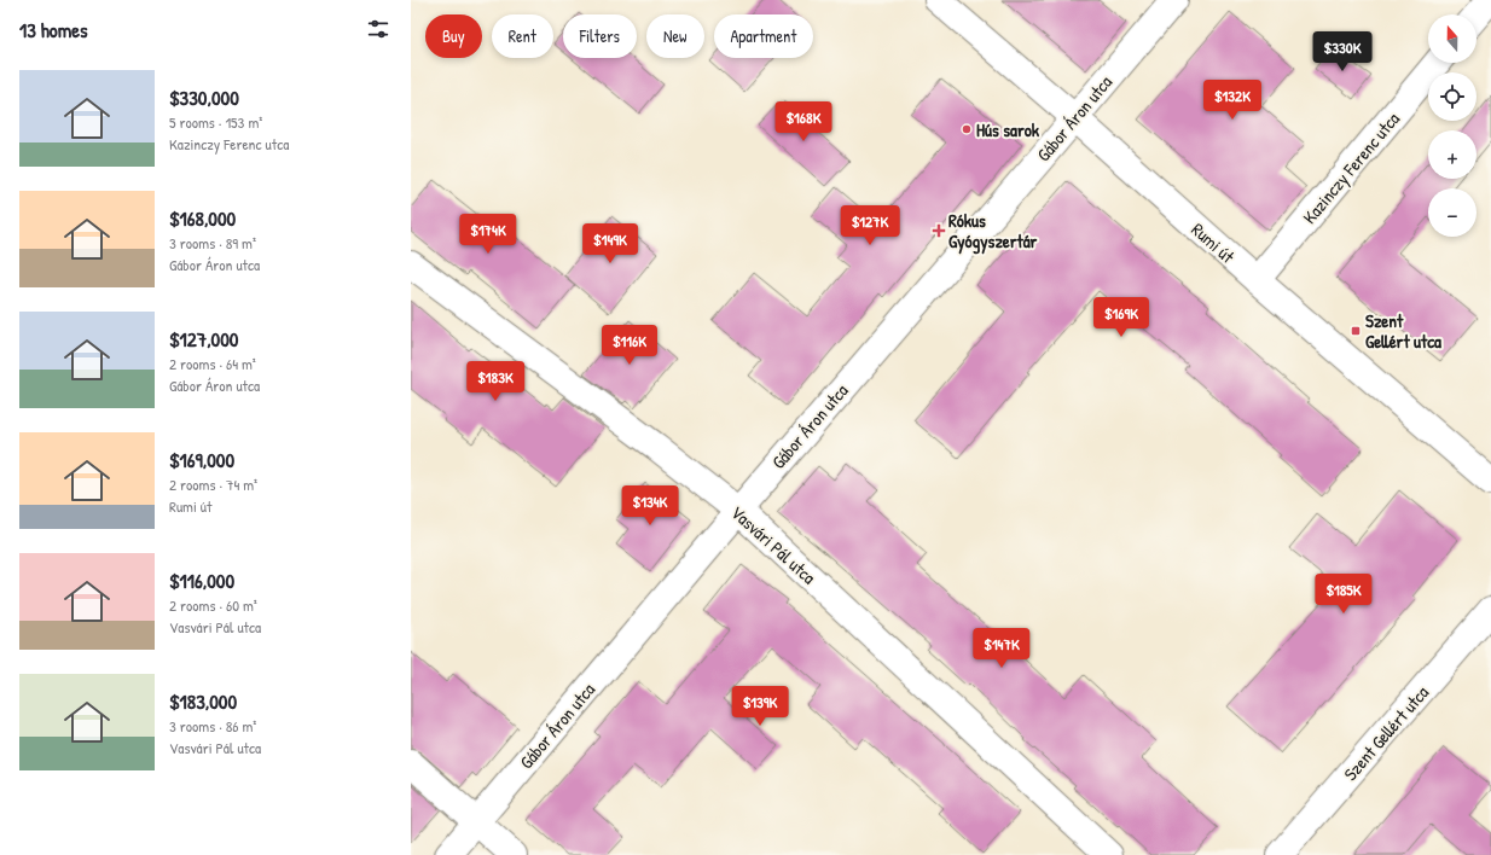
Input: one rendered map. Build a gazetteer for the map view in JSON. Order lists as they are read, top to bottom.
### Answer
{
  "streets": {
    "street": [
      "Gábor Áron utca",
      "Kazinczy Ferenc utca",
      "Rumi út",
      "Vasvári Pál utca",
      "Szent Gellért utca"
    ]
  },
  "crossings": [
    ["Gábor Áron utca", "Rumi út"],
    ["Gábor Áron utca", "Vasvári Pál utca"],
    ["Kazinczy Ferenc utca", "Rumi út"]
  ],
  "places": {
    "other": ["Hús sarok"],
    "health": ["Rókus Gyógyszertár"],
    "transit": ["Szent Gellért utca"]
  },
  "north": "top",
  "page": {
    "heading": "13 homes",
    "map_buttons": ["+", "−"],
    "chip": [
      "Buy",
      "Rent",
      "Filters",
      "New",
      "Apartment"
    ],
    "price": [
      "$330K",
      "$132K",
      "$168K",
      "$127K",
      "$174K",
      "$149K",
      "$169K",
      "$116K",
      "$183K",
      "$134K",
      "$185K",
      "$147K",
      "$139K"
    ],
    "list": [
      {
        "name": "$330,000",
        "note": "5 rooms · 153 m² · Kazinczy Ferenc utca"
      },
      {
        "name": "$168,000",
        "note": "3 rooms · 89 m² · Gábor Áron utca"
      },
      {
        "name": "$127,000",
        "note": "2 rooms · 64 m² · Gábor Áron utca"
      },
      {
        "name": "$169,000",
        "note": "2 rooms · 74 m² · Rumi út"
      },
      {
        "name": "$116,000",
        "note": "2 rooms · 60 m² · Vasvári Pál utca"
      },
      {
        "name": "$183,000",
        "note": "3 rooms · 86 m² · Vasvári Pál utca"
      }
    ]
  }
}
